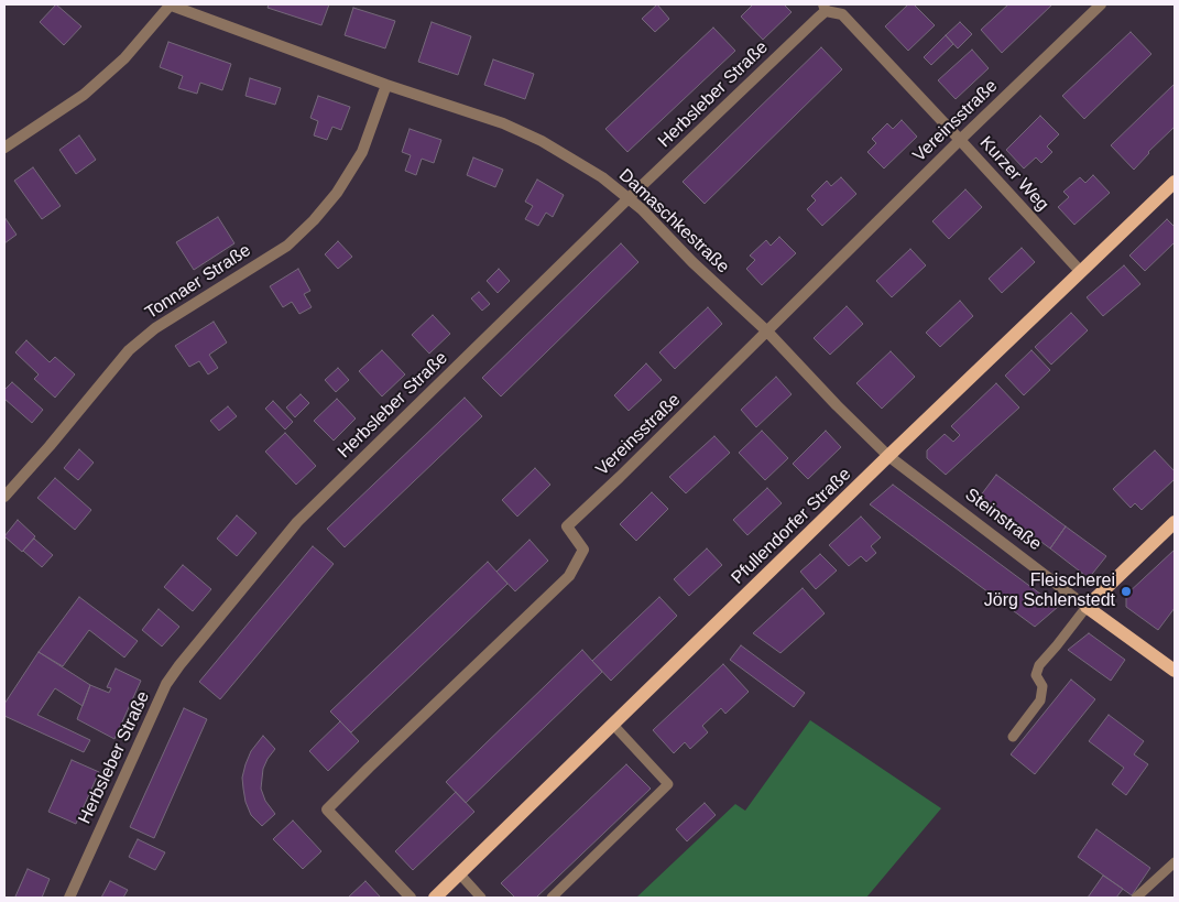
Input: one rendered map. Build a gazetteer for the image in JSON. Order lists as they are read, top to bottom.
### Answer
{
  "streets": {
    "main road": ["Steinstraße", "Pfullendorfer Straße"],
    "street": [
      "Herbsleber Straße",
      "Vereinsstraße",
      "Kurzer Weg",
      "Damaschkestraße",
      "Tonnaer Straße"
    ]
  },
  "crossings": [
    ["Herbsleber Straße", "Kurzer Weg"],
    ["Herbsleber Straße", "Damaschkestraße"],
    ["Vereinsstraße", "Kurzer Weg"],
    ["Vereinsstraße", "Damaschkestraße"],
    ["Kurzer Weg", "Pfullendorfer Straße"],
    ["Damaschkestraße", "Tonnaer Straße"],
    ["Damaschkestraße", "Steinstraße"],
    ["Damaschkestraße", "Pfullendorfer Straße"],
    ["Steinstraße", "Pfullendorfer Straße"]
  ],
  "places": ["Fleischerei Jörg Schlenstedt"]
}
